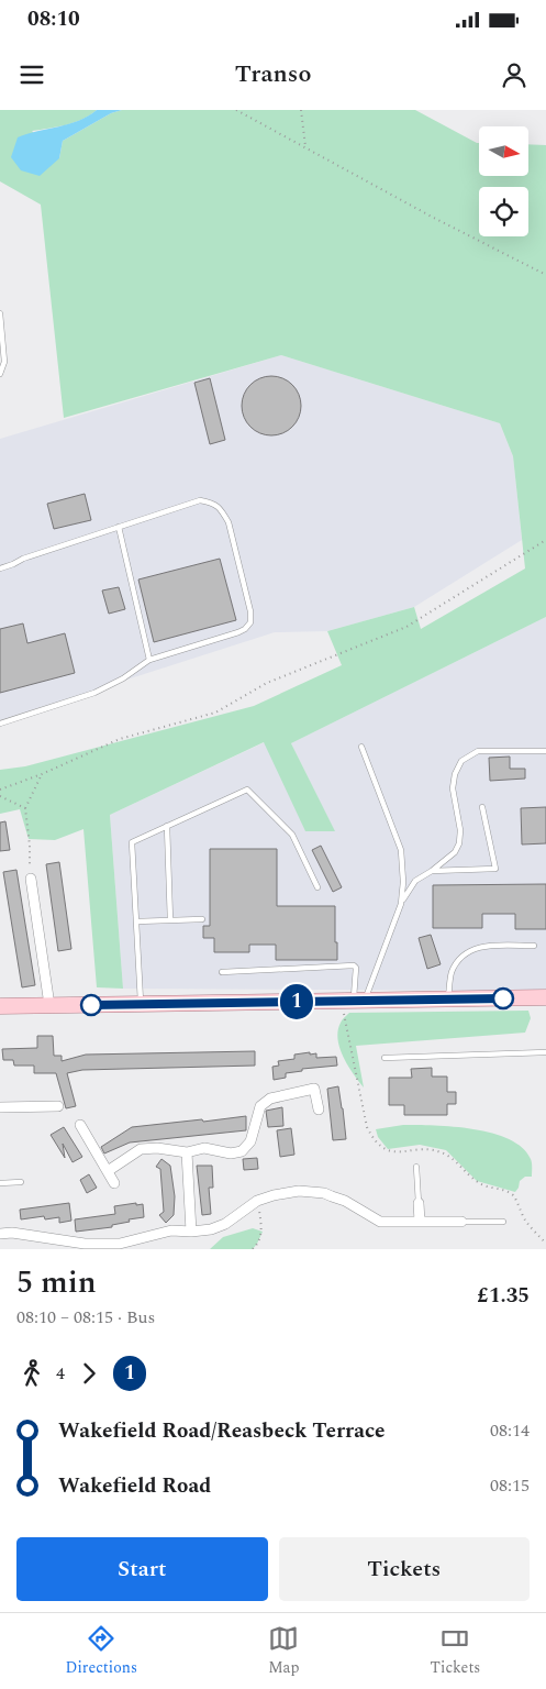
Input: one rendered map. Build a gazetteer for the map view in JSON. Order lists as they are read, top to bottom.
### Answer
{
  "lines": ["bus line 1"],
  "north": "right",
  "page": {
    "status": "08:10",
    "header": "Transo",
    "on_map": "1",
    "heading": ["5 min", "08:10 – 08:15 · Bus", "£1.35"],
    "legs": ["4", "1"],
    "list": [
      {
        "name": "Wakefield Road/Reasbeck Terrace",
        "value": "08:14"
      },
      {
        "name": "Wakefield Road",
        "value": "08:15"
      }
    ],
    "buttons": ["Start", "Tickets"],
    "tabs": ["Directions", "Map", "Tickets"]
  }
}
